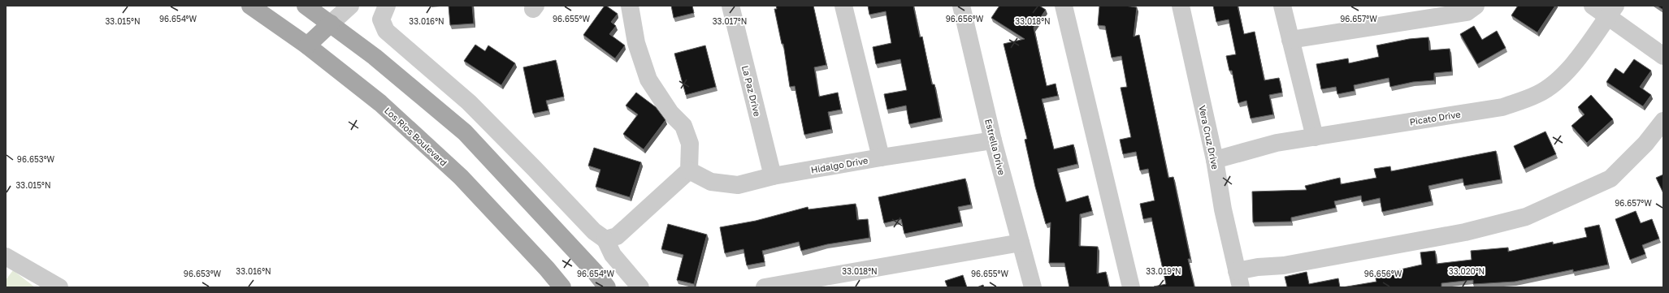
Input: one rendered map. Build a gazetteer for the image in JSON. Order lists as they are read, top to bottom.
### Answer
{
  "streets": {
    "main road": ["Los Rios Boulevard"],
    "street": [
      "La Paz Drive",
      "Picato Drive",
      "Vera Cruz Drive",
      "Estrella Drive",
      "Hidalgo Drive"
    ]
  },
  "crossings": [
    ["La Paz Drive", "Hidalgo Drive"],
    ["Picato Drive", "Vera Cruz Drive"],
    ["Estrella Drive", "Hidalgo Drive"]
  ],
  "coordinates": [
    "96.657°W",
    "96.654°W",
    "96.655°W",
    "96.656°W",
    "33.015°N",
    "33.018°N",
    "33.016°N",
    "33.017°N",
    "96.653°W",
    "33.019°N",
    "33.020°N"
  ]
}
